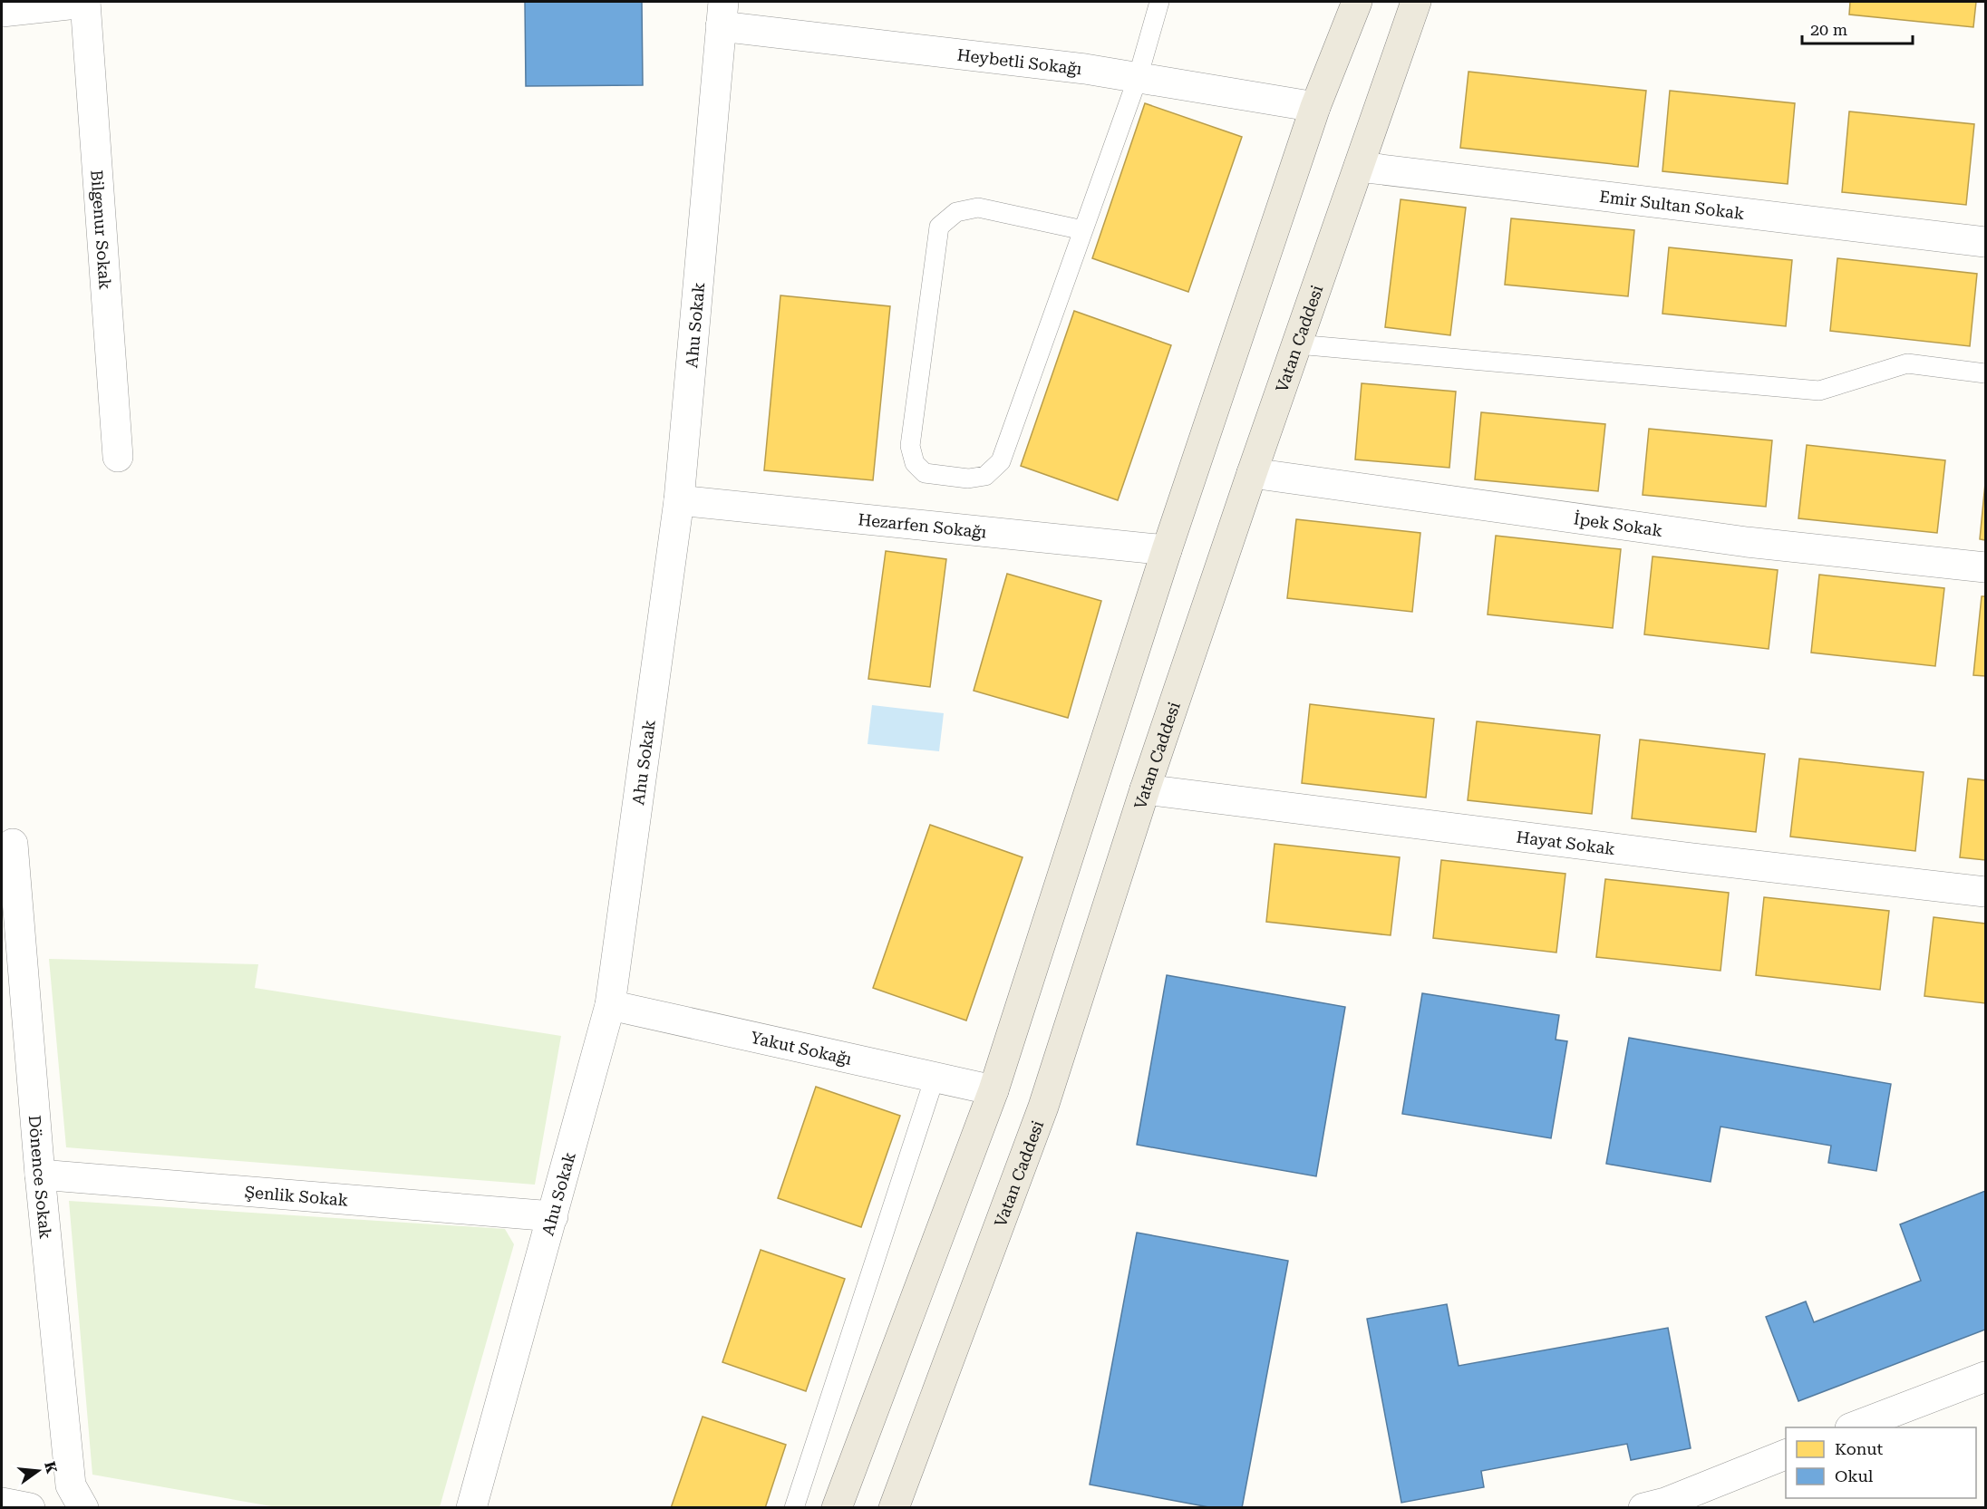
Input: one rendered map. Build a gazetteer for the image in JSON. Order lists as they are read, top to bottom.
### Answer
{
  "streets": {
    "main road": ["Vatan Caddesi"],
    "street": [
      "Heybetli Sokağı",
      "Emir Sultan Sokak",
      "Bilgenur Sokak",
      "Ahu Sokak",
      "İpek Sokak",
      "Hezarfen Sokağı",
      "Hayat Sokak",
      "Yakut Sokağı",
      "Dönence Sokak",
      "Şenlik Sokak"
    ]
  },
  "crossings": [
    ["Heybetli Sokağı", "Ahu Sokak"],
    ["Emir Sultan Sokak", "Vatan Caddesi"],
    ["Ahu Sokak", "Hezarfen Sokağı"],
    ["Ahu Sokak", "Yakut Sokağı"],
    ["Ahu Sokak", "Şenlik Sokak"],
    ["Vatan Caddesi", "İpek Sokak"],
    ["Vatan Caddesi", "Hayat Sokak"],
    ["Dönence Sokak", "Şenlik Sokak"]
  ],
  "legend": ["Konut", "Okul"],
  "scale_bar": "20 m",
  "north": "right"
}
